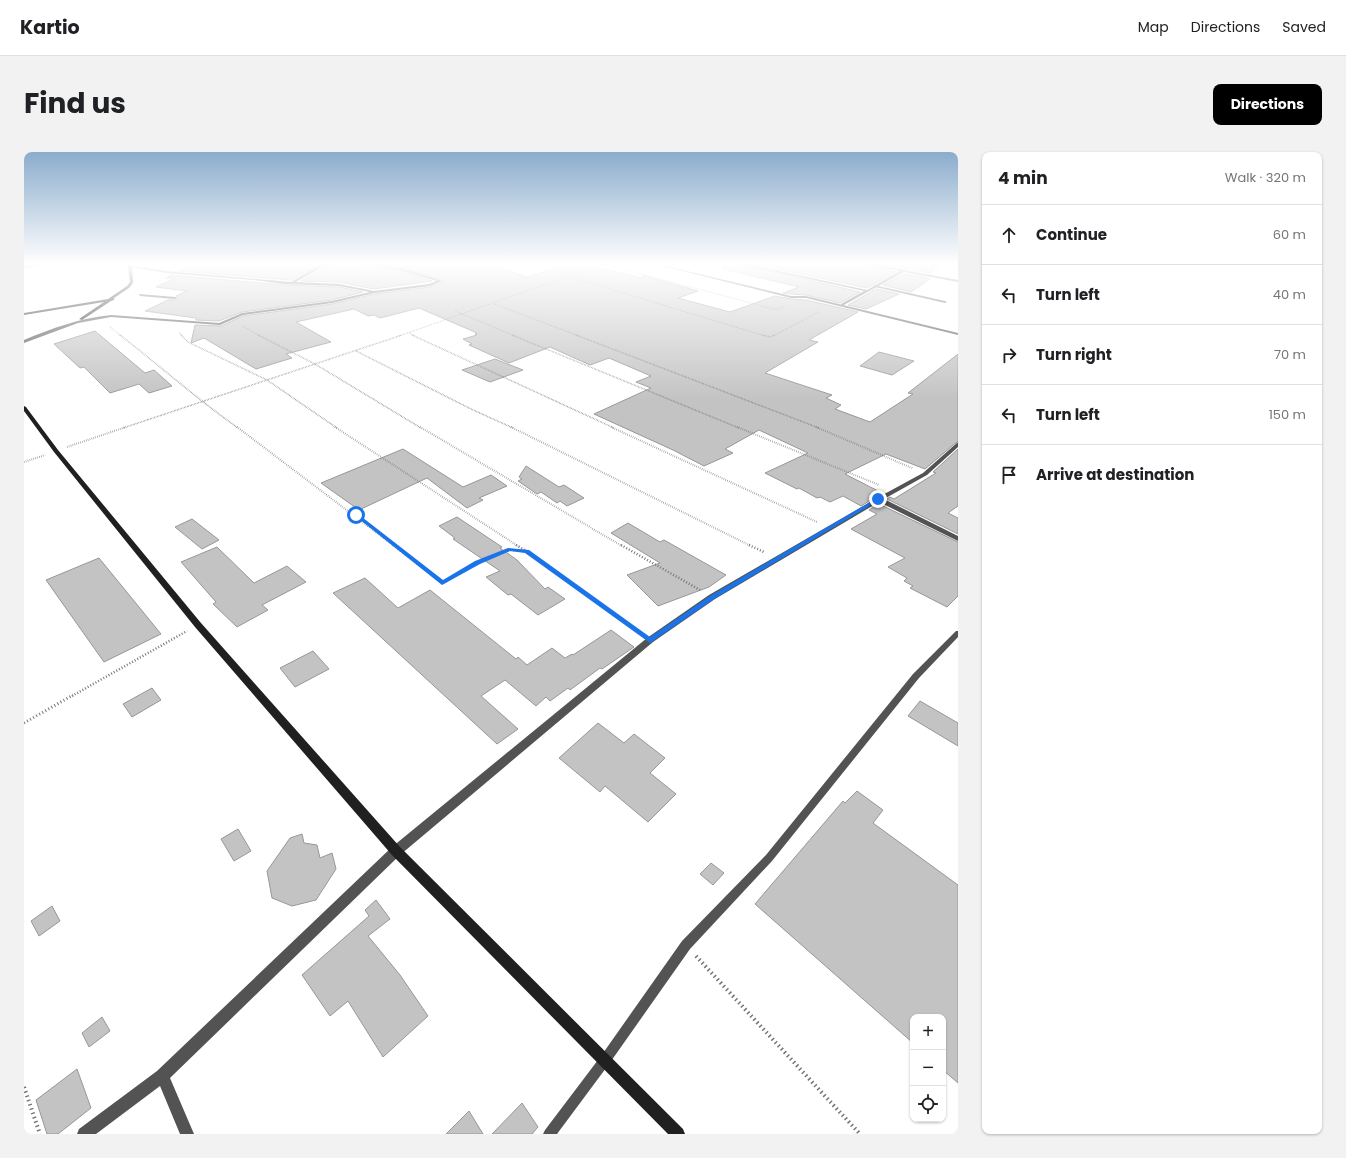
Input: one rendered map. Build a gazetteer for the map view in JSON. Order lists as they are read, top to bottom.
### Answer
{
  "page": {
    "header": "Kartio",
    "nav": ["Map", "Directions", "Saved"],
    "title": "Find us",
    "buttons": "Directions",
    "heading": ["4 min", "Walk · 320 m"],
    "list": [
      ["Continue", "60 m"],
      ["Turn left", "40 m"],
      ["Turn right", "70 m"],
      ["Turn left", "150 m"],
      "Arrive at destination"
    ],
    "map_buttons": ["+", "−"]
  }
}
